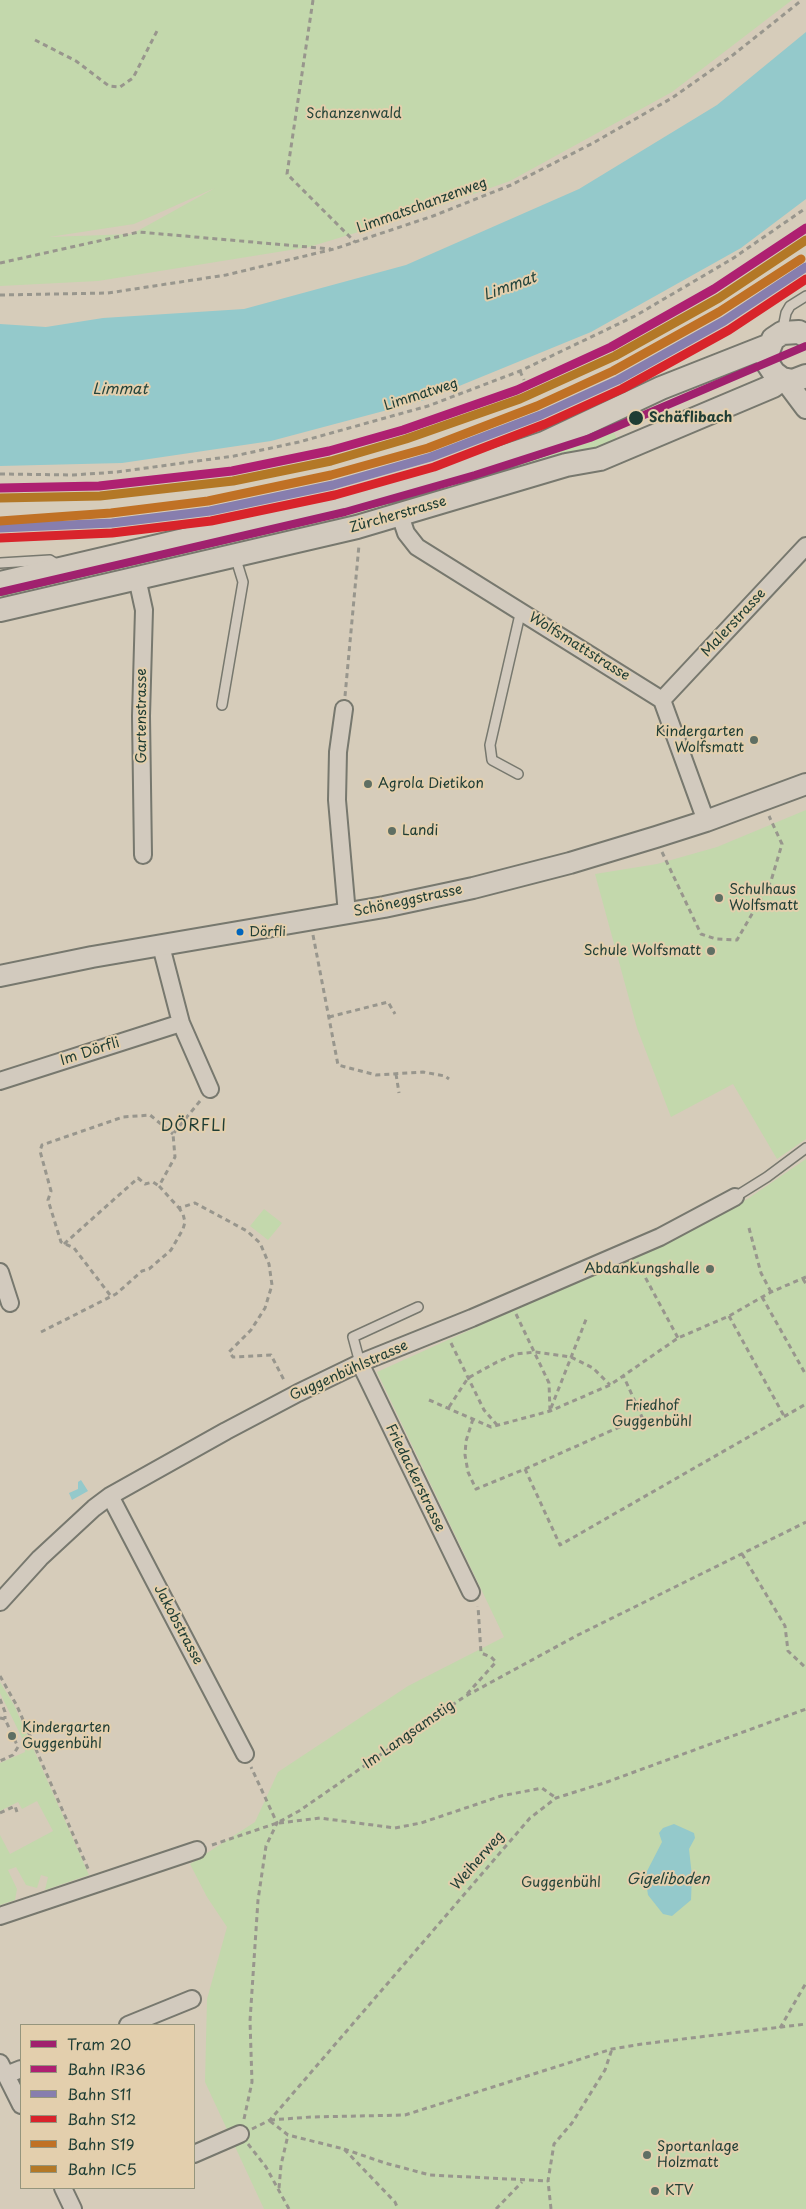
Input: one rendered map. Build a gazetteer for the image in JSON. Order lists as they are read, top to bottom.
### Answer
{
  "streets": {
    "main road": ["Zürcherstrasse"],
    "street": [
      "Malerstrasse",
      "Wolfsmattstrasse",
      "Gartenstrasse",
      "Schöneggstrasse",
      "Im Dörfli",
      "Guggenbühlstrasse",
      "Friedackerstrasse",
      "Jakobstrasse"
    ],
    "path": [
      "Limmatschanzenweg",
      "Limmatweg",
      "Im Langsamstig",
      "Weiherweg"
    ]
  },
  "crossings": [
    ["Zürcherstrasse", "Wolfsmattstrasse"],
    ["Zürcherstrasse", "Gartenstrasse"],
    ["Malerstrasse", "Wolfsmattstrasse"],
    ["Guggenbühlstrasse", "Friedackerstrasse"],
    ["Guggenbühlstrasse", "Jakobstrasse"]
  ],
  "districts": ["DÖRFLI"],
  "water": ["Limmat", "Gigeliboden"],
  "parks": ["Schanzenwald", "Friedhof Guggenbühl", "Guggenbühl"],
  "places": [
    "Schäflibach",
    "Kindergarten Wolfsmatt",
    "Agrola Dietikon",
    "Landi",
    "Schulhaus Wolfsmatt",
    "Dörfli",
    "Schule Wolfsmatt",
    "Abdankungshalle",
    "Kindergarten Guggenbühl",
    "Sportanlage Holzmatt",
    "KTV"
  ],
  "lines": [
    "rail line IR36",
    "rail line IC5",
    "rail line S19",
    "rail line S11",
    "rail line S12",
    "tram line 20"
  ],
  "legend": [
    "Tram 20",
    "Bahn IR36",
    "Bahn S11",
    "Bahn S12",
    "Bahn S19",
    "Bahn IC5"
  ]
}
